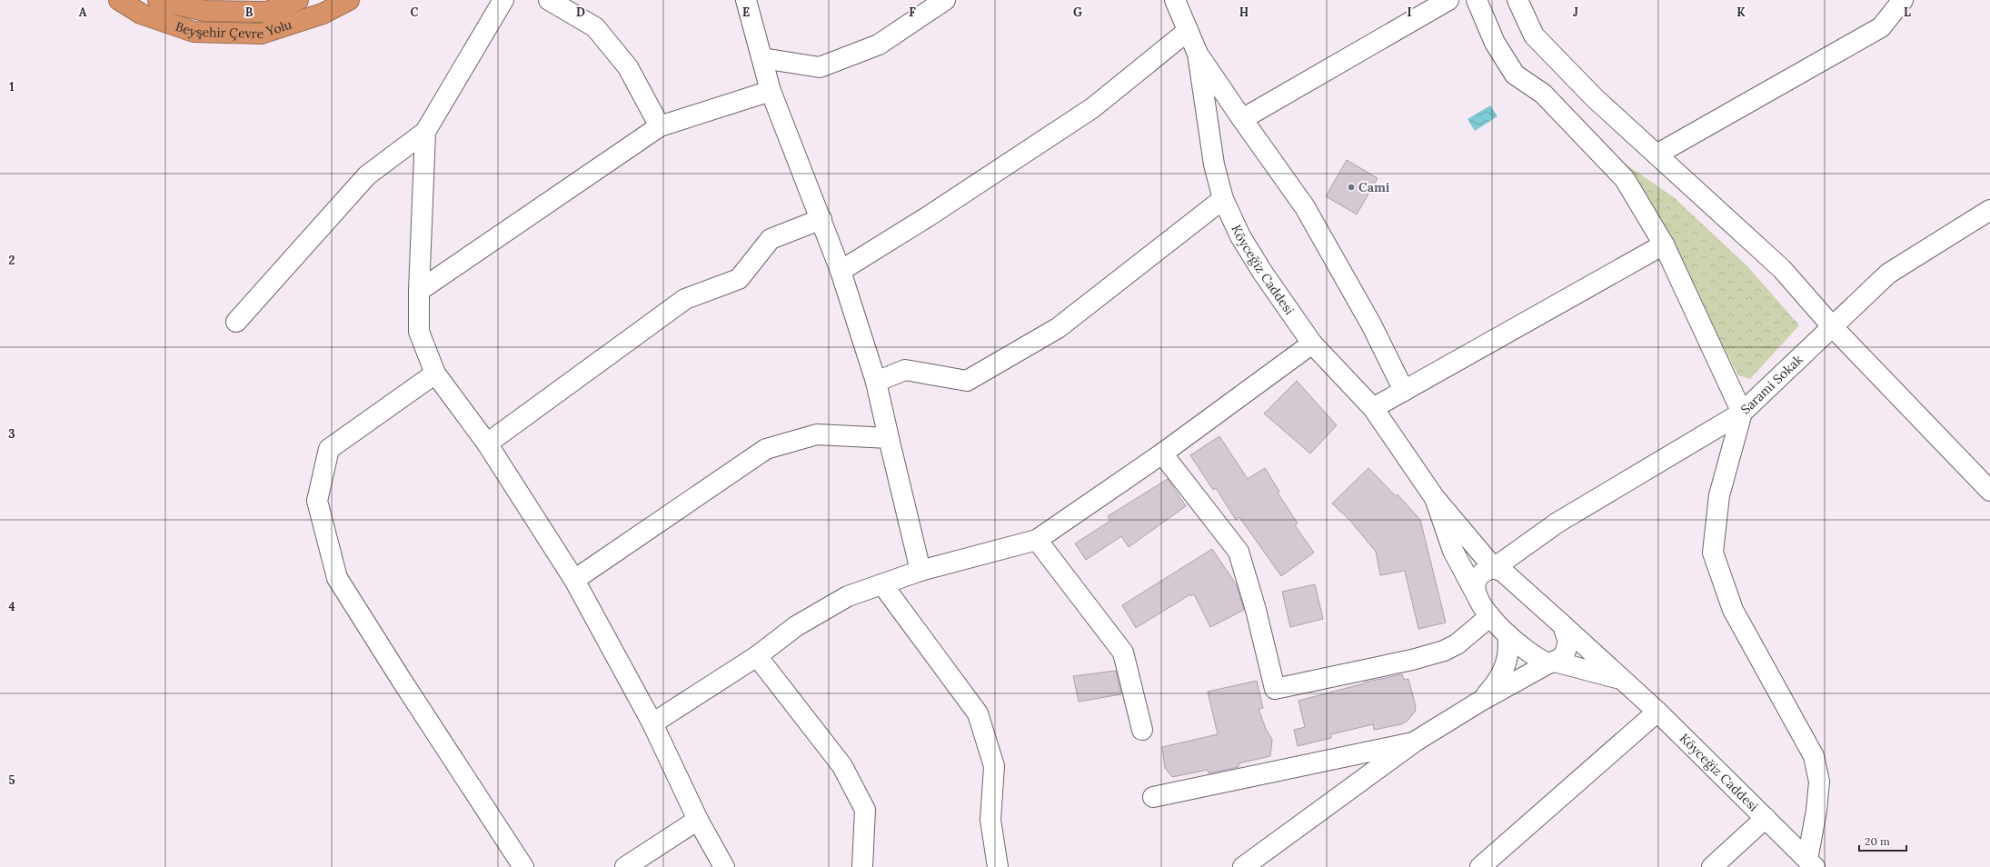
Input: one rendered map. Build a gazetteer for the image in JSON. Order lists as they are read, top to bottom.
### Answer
{
  "streets": {
    "highway": ["Beyşehir Çevre Yolu"],
    "street": ["Köyceğiz Caddesi", "Sarami Sokak"]
  },
  "crossings": [
    ["Köyceğiz Caddesi", "Sarami Sokak"]
  ],
  "places": ["Cami"],
  "scale_bar": "20 m",
  "grid": {
    "columns": [
      "A",
      "B",
      "C",
      "D",
      "E",
      "F",
      "G",
      "H",
      "I",
      "J",
      "K",
      "L"
    ],
    "rows": [
      "1",
      "2",
      "3",
      "4",
      "5"
    ]
  }
}
